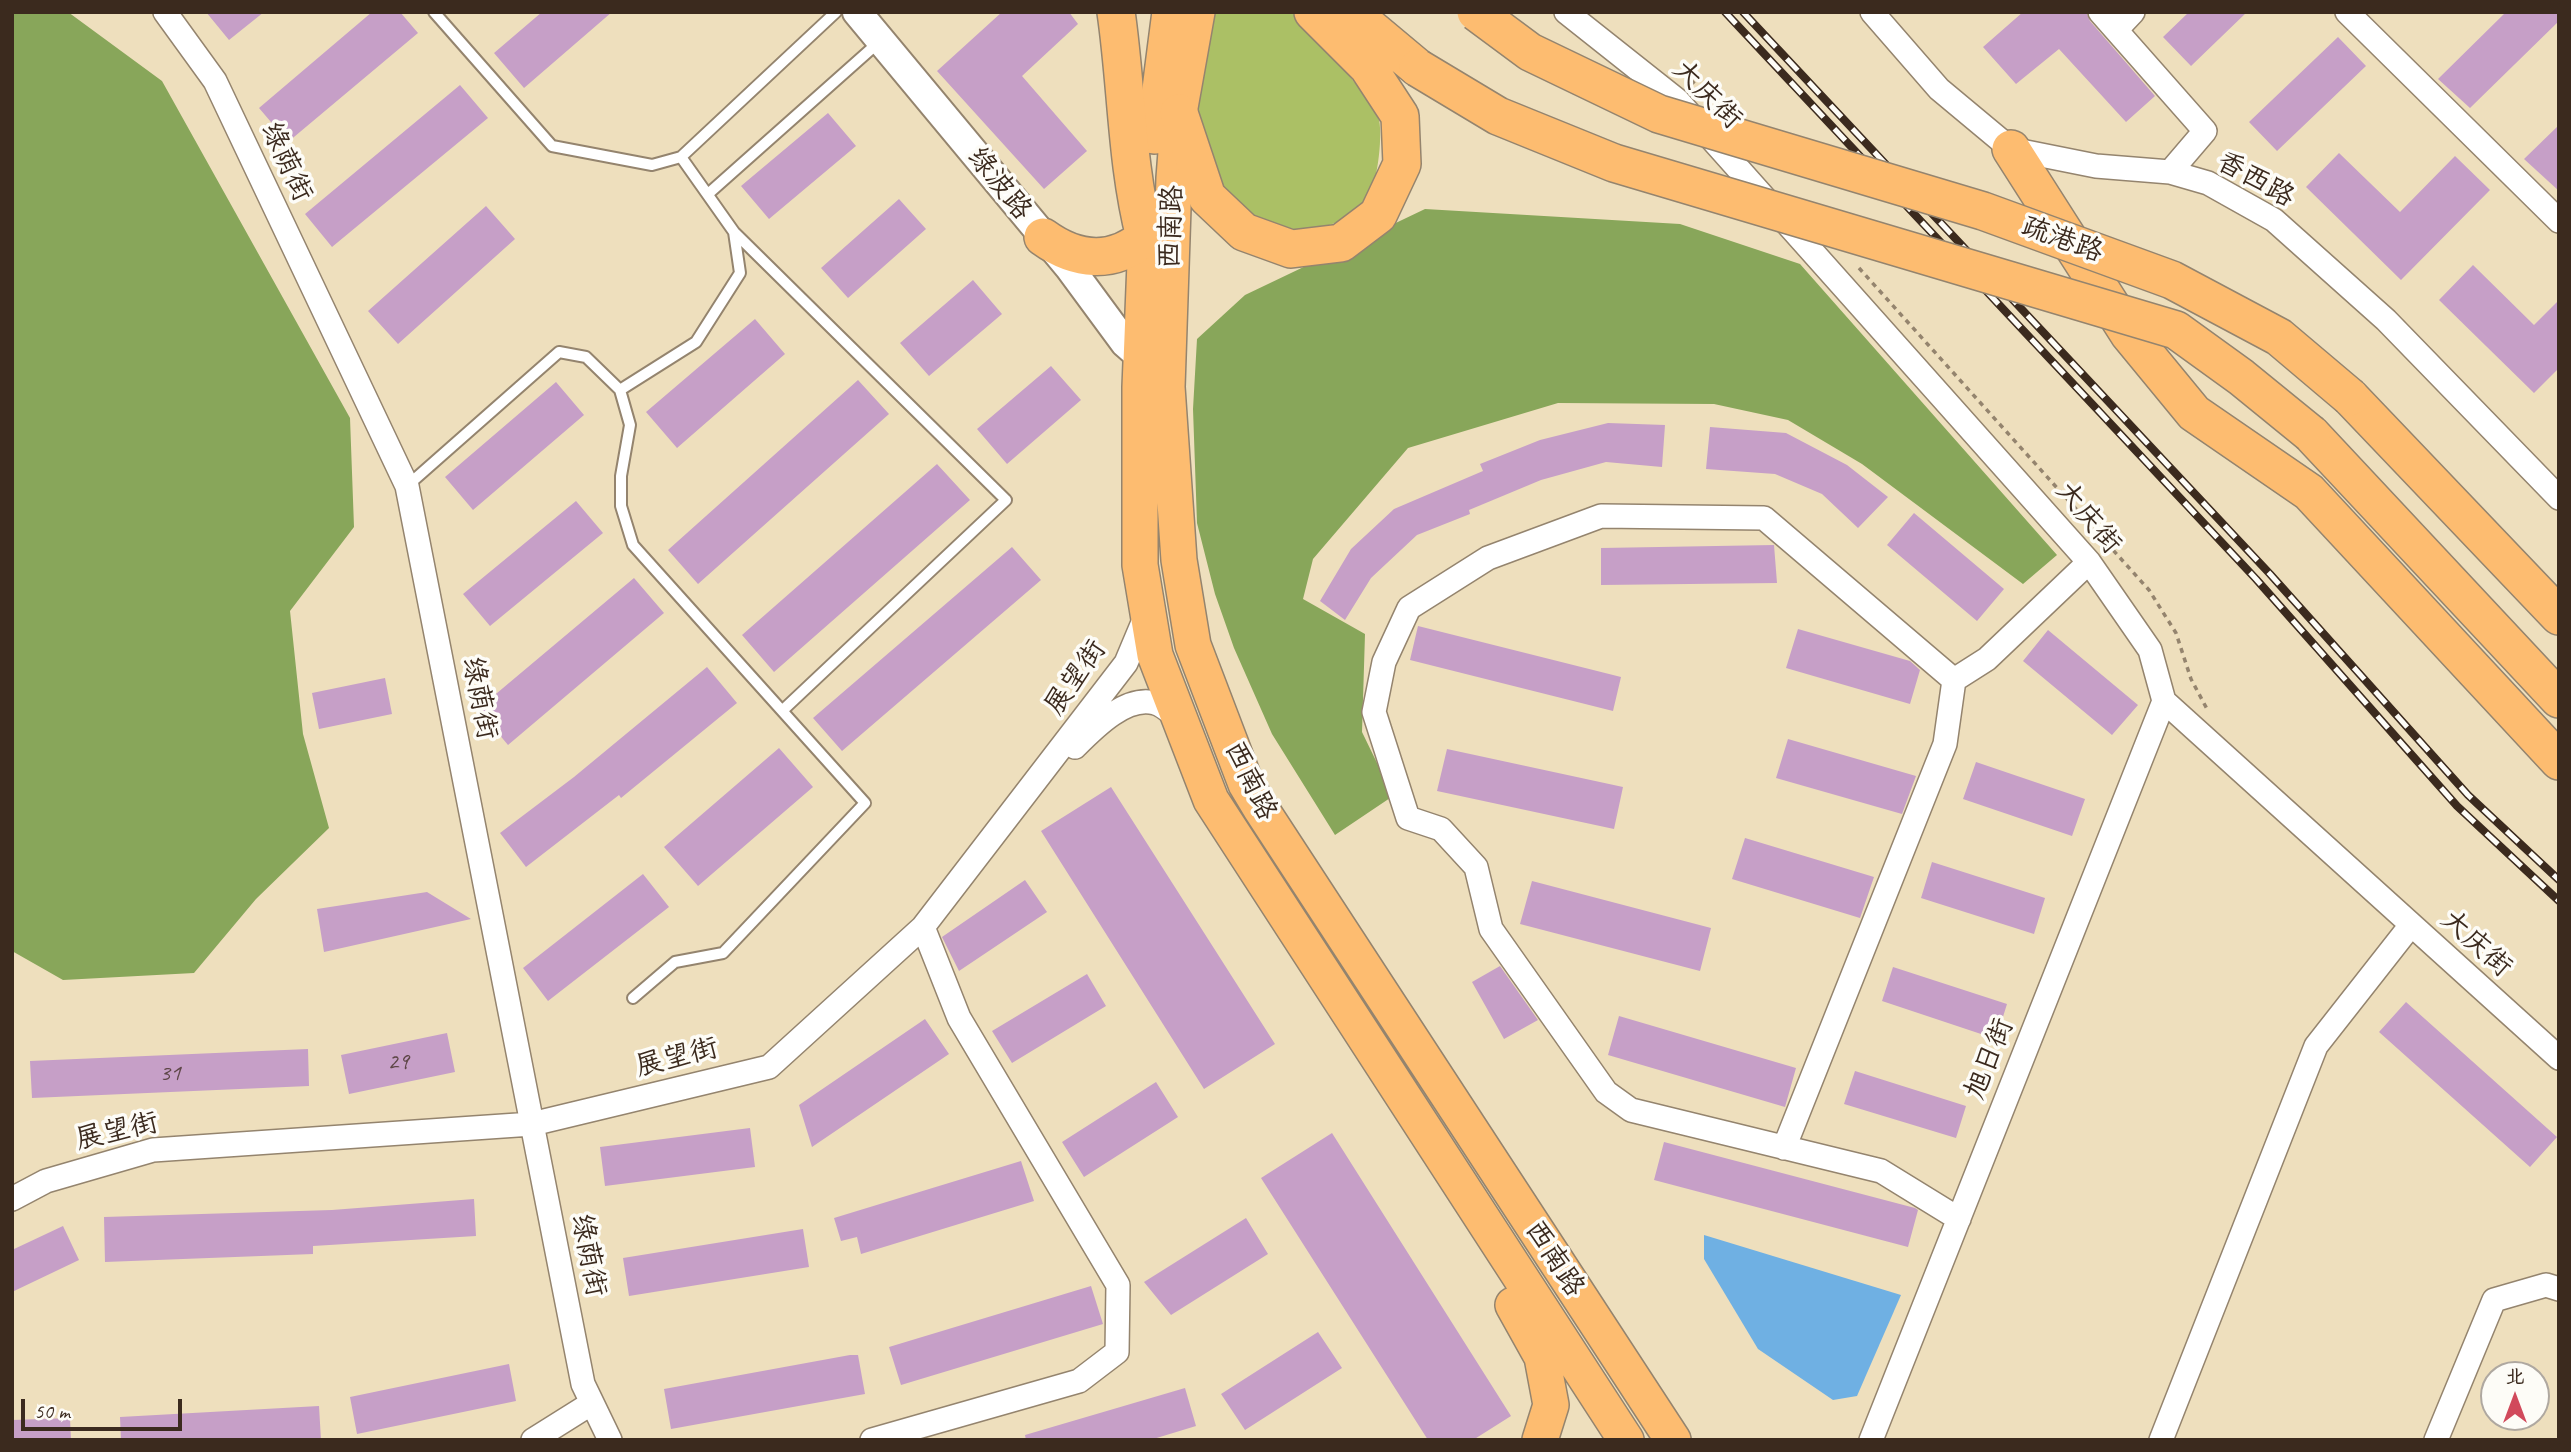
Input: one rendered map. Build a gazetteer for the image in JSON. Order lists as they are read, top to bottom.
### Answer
{
  "streets": {
    "highway": ["疏港路"],
    "main road": ["西南路"],
    "street": [
      "大庆街",
      "绿荫街",
      "香西路",
      "绿波路",
      "展望街",
      "旭日街"
    ]
  },
  "crossings": [
    ["大庆街", "旭日街"],
    ["绿荫街", "展望街"],
    ["绿波路", "西南路"],
    ["西南路", "展望街"]
  ],
  "house_numbers": ["29", "31"],
  "scale_bar": "50 m",
  "north": "top"
}
